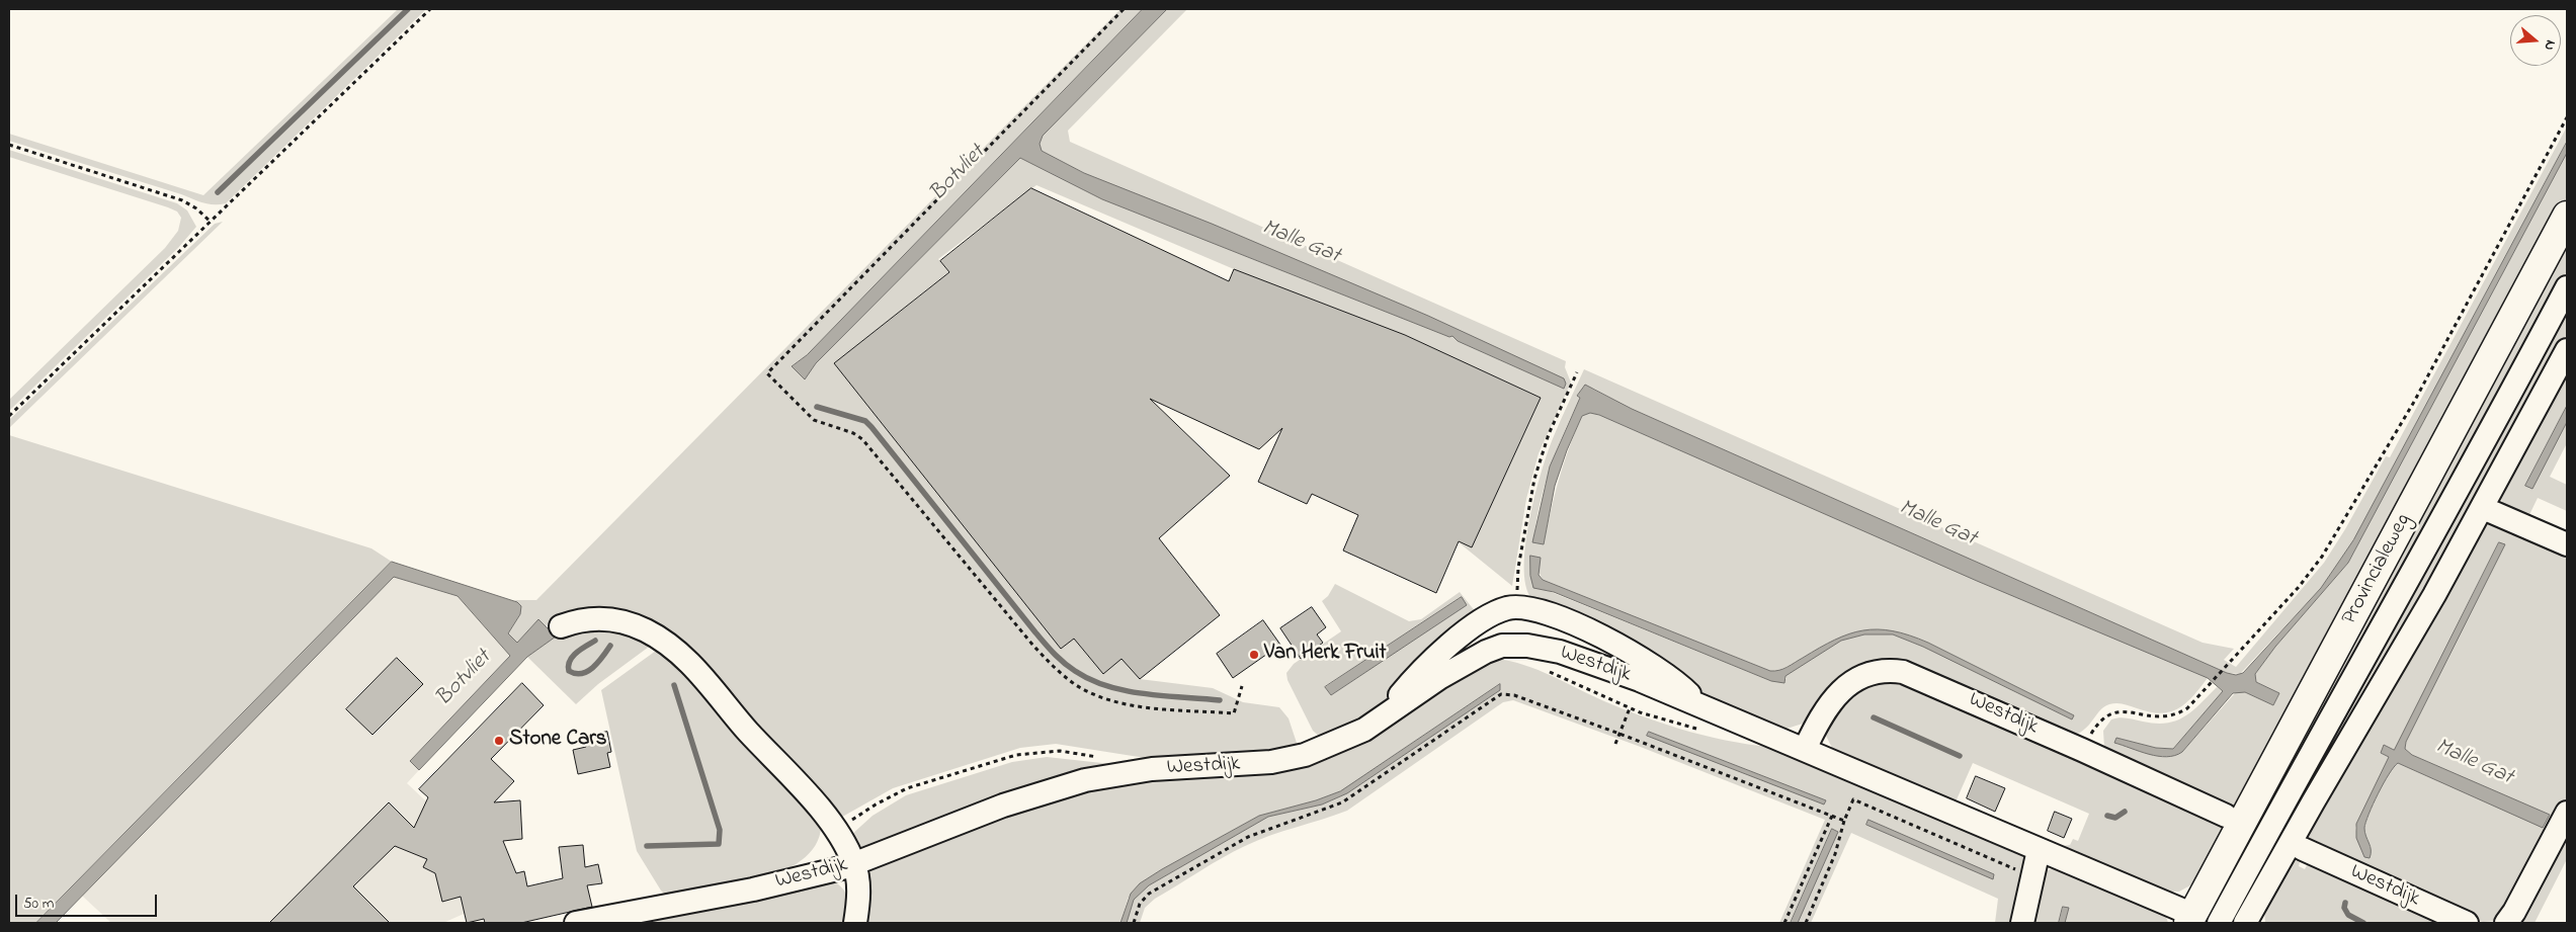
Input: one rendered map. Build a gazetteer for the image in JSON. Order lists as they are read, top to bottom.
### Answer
{
  "streets": {
    "main road": ["Provincialeweg"],
    "street": ["Westdijk"]
  },
  "crossings": [
    ["Provincialeweg", "Westdijk"]
  ],
  "water": ["Botvliet", "Malle Gat"],
  "places": ["Van Herk Fruit", "Stone Cars"],
  "scale_bar": "50 m",
  "north": "right"
}
